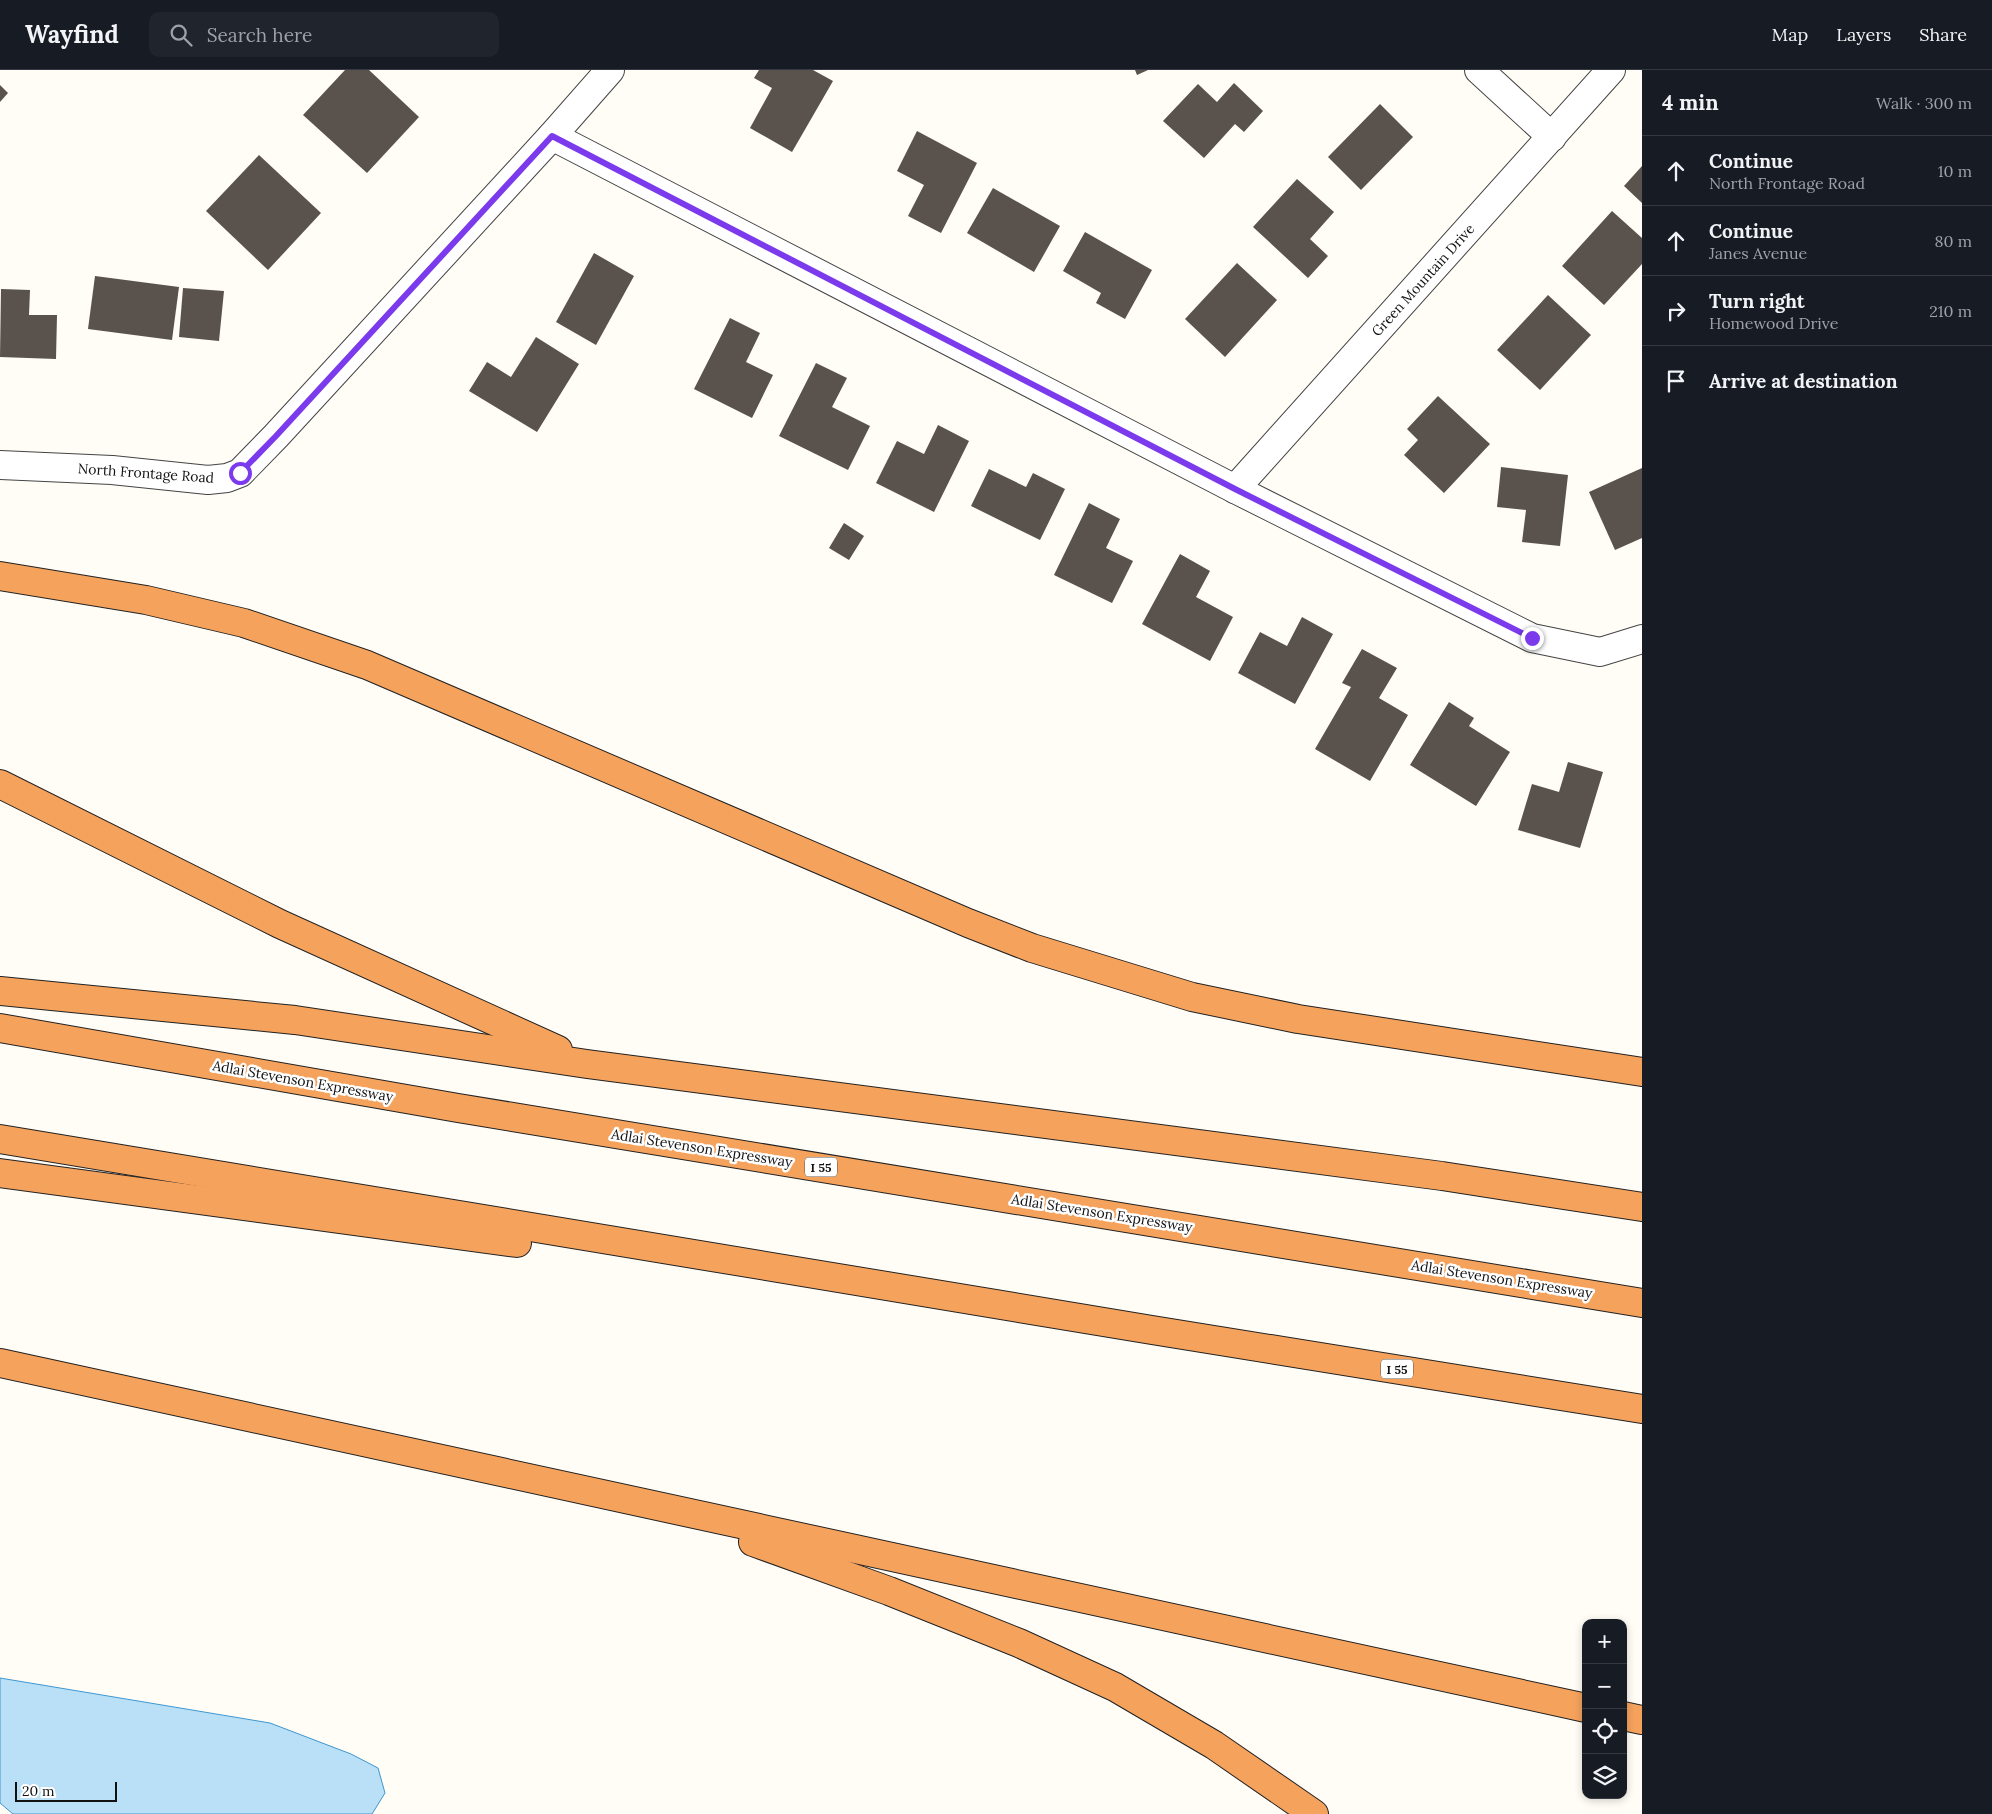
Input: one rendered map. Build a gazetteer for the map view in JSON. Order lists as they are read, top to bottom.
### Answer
{
  "streets": {
    "highway": ["Adlai Stevenson Expressway", "I 55"],
    "street": ["Green Mountain Drive", "North Frontage Road"]
  },
  "scale_bar": "20 m",
  "page": {
    "header": "Wayfind",
    "search": "Search here",
    "nav": ["Map", "Layers", "Share"],
    "heading": ["4 min", "Walk · 300 m"],
    "list": [
      ["Continue", "North Frontage Road", "10 m"],
      ["Continue", "Janes Avenue", "80 m"],
      ["Turn right", "Homewood Drive", "210 m"],
      "Arrive at destination"
    ],
    "map_buttons": ["+", "−"],
    "scale": "20 m"
  }
}
